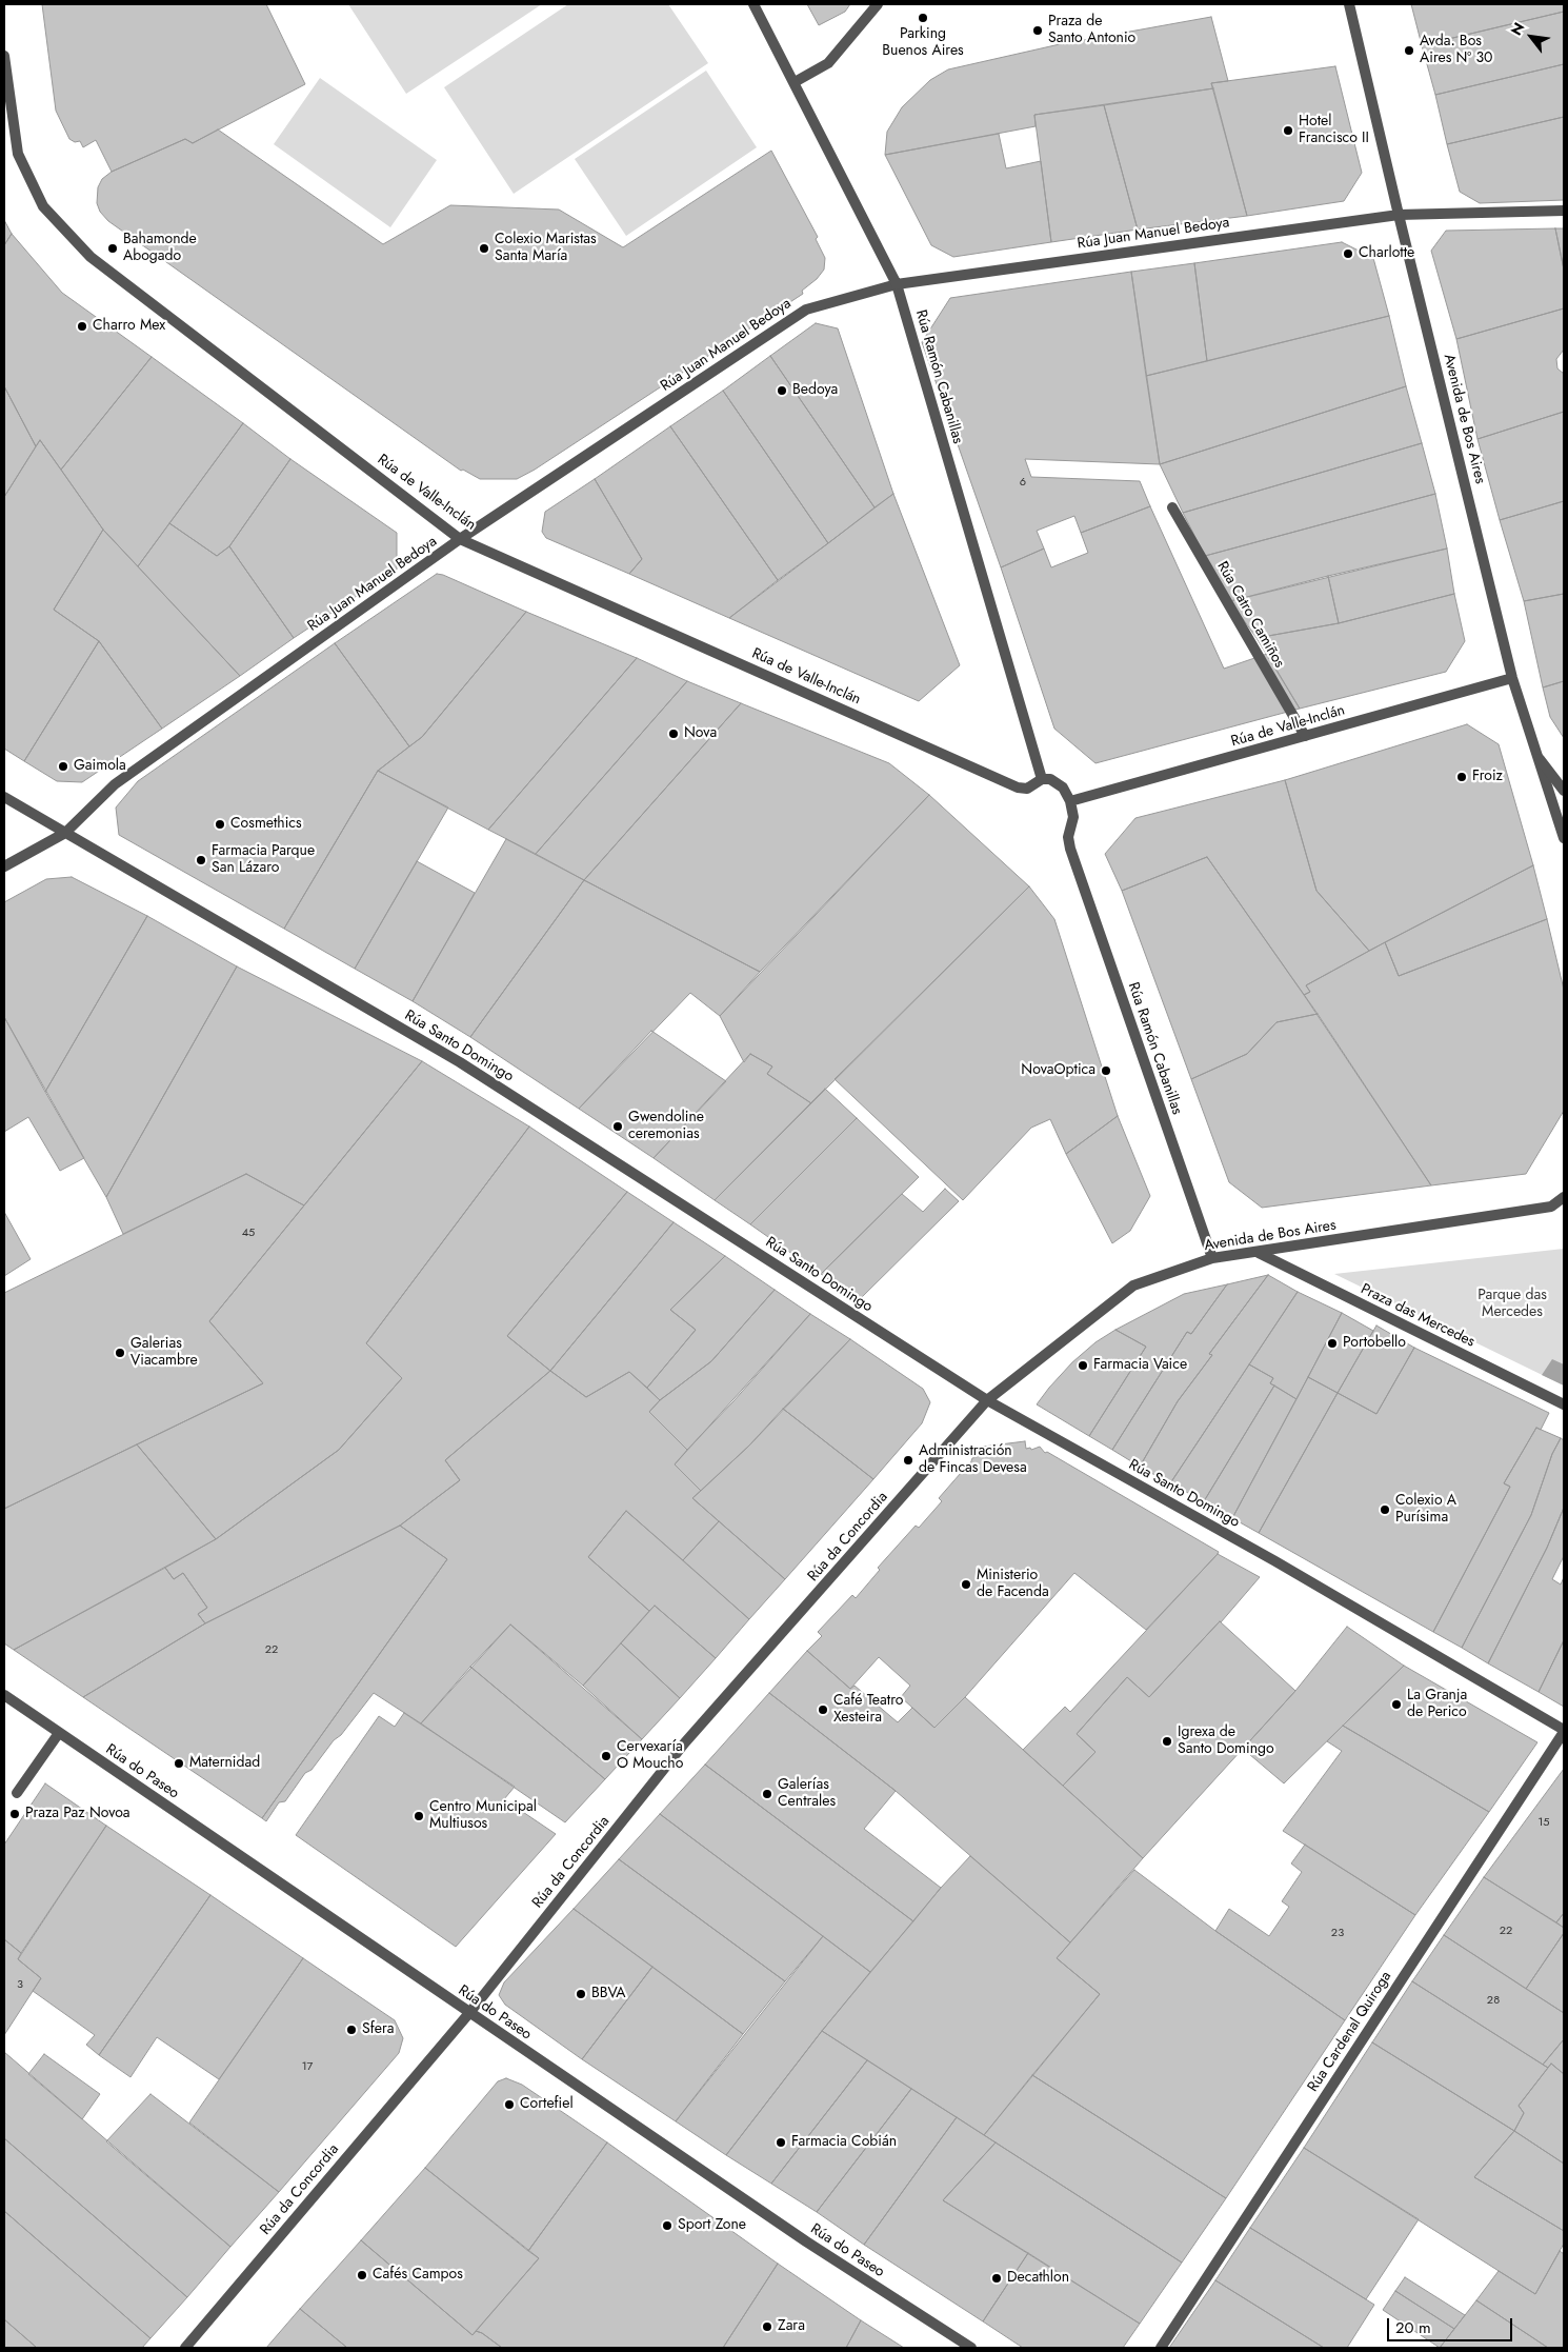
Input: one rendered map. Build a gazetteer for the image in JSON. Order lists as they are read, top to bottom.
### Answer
{
  "streets": {
    "street": [
      "Rúa Juan Manuel Bedoya",
      "Rúa Ramón Cabanillas",
      "Avenida de Bos Aires",
      "Rúa de Valle-Inclán",
      "Rúa Catro Camiños",
      "Rúa Santo Domingo",
      "Praza das Mercedes",
      "Rúa da Concordia",
      "Rúa do Paseo",
      "Rúa Cardenal Quiroga"
    ]
  },
  "crossings": [
    ["Rúa Juan Manuel Bedoya", "Rúa Ramón Cabanillas"],
    ["Rúa Juan Manuel Bedoya", "Avenida de Bos Aires"],
    ["Rúa Juan Manuel Bedoya", "Rúa de Valle-Inclán"],
    ["Rúa Juan Manuel Bedoya", "Rúa Santo Domingo"],
    ["Rúa Ramón Cabanillas", "Avenida de Bos Aires"],
    ["Rúa Ramón Cabanillas", "Rúa de Valle-Inclán"],
    ["Avenida de Bos Aires", "Rúa de Valle-Inclán"],
    ["Avenida de Bos Aires", "Rúa Santo Domingo"],
    ["Avenida de Bos Aires", "Praza das Mercedes"],
    ["Avenida de Bos Aires", "Rúa da Concordia"],
    ["Rúa de Valle-Inclán", "Rúa Catro Camiños"],
    ["Rúa Santo Domingo", "Rúa da Concordia"],
    ["Rúa Santo Domingo", "Rúa Cardenal Quiroga"],
    ["Rúa da Concordia", "Rúa do Paseo"]
  ],
  "parks": ["Parque das Mercedes"],
  "places": [
    "Parking Buenos Aires",
    "Praza de Santo Antonio",
    "Avda. Bos Aires Nº 30",
    "Hotel Francisco II",
    "Bahamonde Abogado",
    "Colexio Maristas Santa María",
    "Charlotte",
    "Charro Mex",
    "Bedoya",
    "Nova",
    "Gaimola",
    "Froiz",
    "Cosmethics",
    "Farmacia Parque San Lázaro",
    "NovaOptica",
    "Gwendoline ceremonias",
    "Portobello",
    "Galerias Viacambre",
    "Farmacia Vaice",
    "Administración de Fincas Devesa",
    "Colexio A Purísima",
    "Ministerio de Facenda",
    "La Granja de Perico",
    "Café Teatro Xesteira",
    "Igrexa de Santo Domingo",
    "Cervexaría O Moucho",
    "Maternidad",
    "Galerías Centrales",
    "Praza Paz Novoa",
    "Centro Municipal Multiusos",
    "BBVA",
    "Sfera",
    "Cortefiel",
    "Farmacia Cobián",
    "Sport Zone",
    "Cafés Campos",
    "Decathlon",
    "Zara"
  ],
  "house_numbers": [
    "6",
    "45",
    "22",
    "15",
    "22",
    "23",
    "3",
    "28",
    "17"
  ],
  "scale_bar": "20 m",
  "north": "top left"
}
